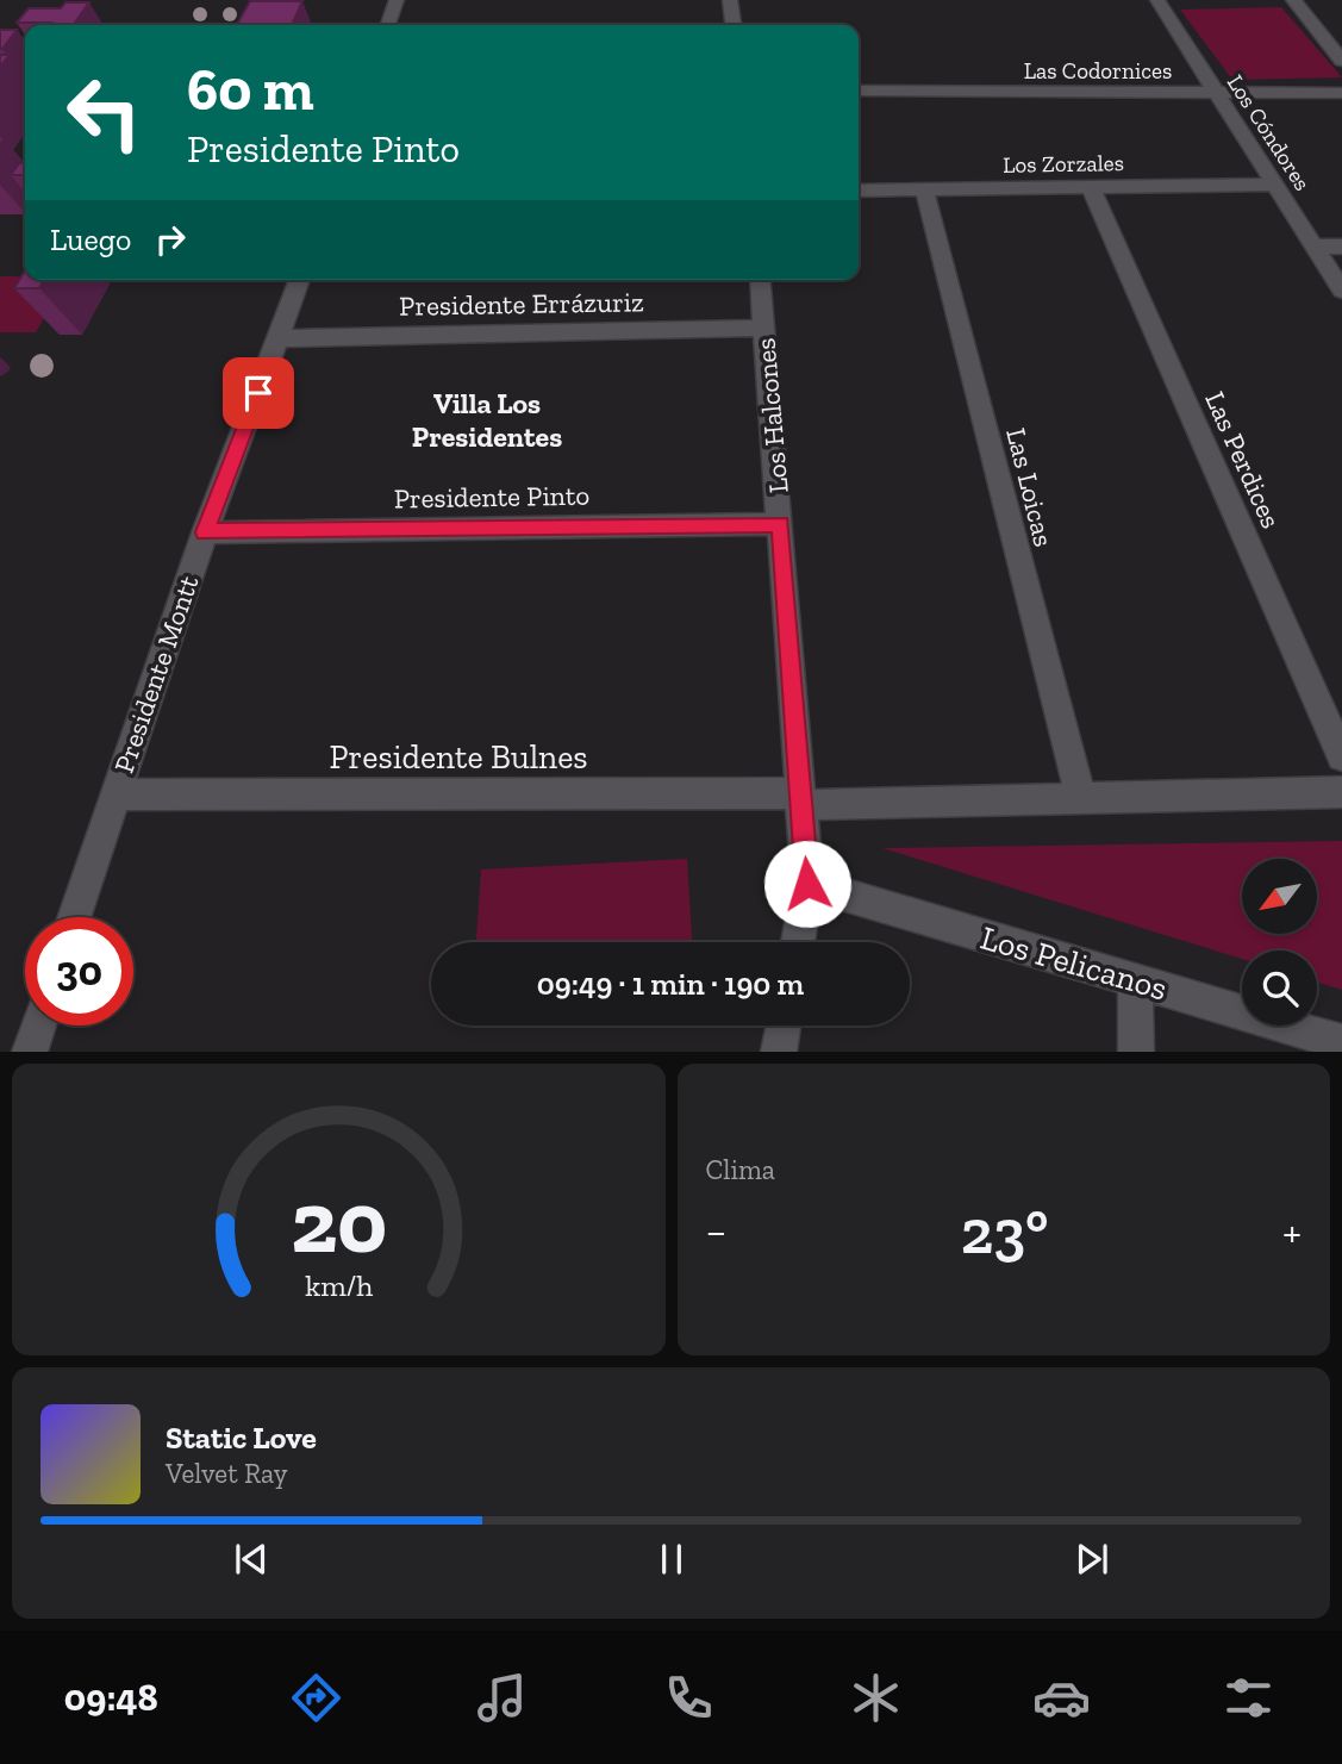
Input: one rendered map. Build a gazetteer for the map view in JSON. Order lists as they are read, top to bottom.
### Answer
{
  "streets": {
    "street": [
      "Las Codornices",
      "Los Cóndores",
      "Los Zorzales",
      "Presidente Errázuriz",
      "Los Halcones",
      "Las Perdices",
      "Las Loicas",
      "Presidente Pinto",
      "Presidente Montt",
      "Presidente Bulnes",
      "Los Pelicanos"
    ]
  },
  "crossings": [
    ["Las Codornices", "Los Cóndores"],
    ["Los Cóndores", "Los Zorzales"],
    ["Los Zorzales", "Las Perdices"],
    ["Los Zorzales", "Las Loicas"],
    ["Presidente Errázuriz", "Los Halcones"],
    ["Presidente Errázuriz", "Presidente Montt"],
    ["Los Halcones", "Presidente Pinto"],
    ["Los Halcones", "Presidente Bulnes"],
    ["Los Halcones", "Los Pelicanos"],
    ["Presidente Pinto", "Presidente Montt"],
    ["Presidente Montt", "Presidente Bulnes"]
  ],
  "districts": ["Villa Los Presidentes"],
  "north": "bottom left",
  "page": {
    "turn": ["60 m", "Presidente Pinto"],
    "then": "Luego",
    "limit": "30",
    "trip": "09:49 · 1 min · 190 m",
    "tile": "Clima",
    "heat": ["−", "23°", "+"],
    "song": ["Static Love", "Velvet Ray"],
    "tabs": "09:48",
    "gauge": ["20", "km/h"]
  }
}
